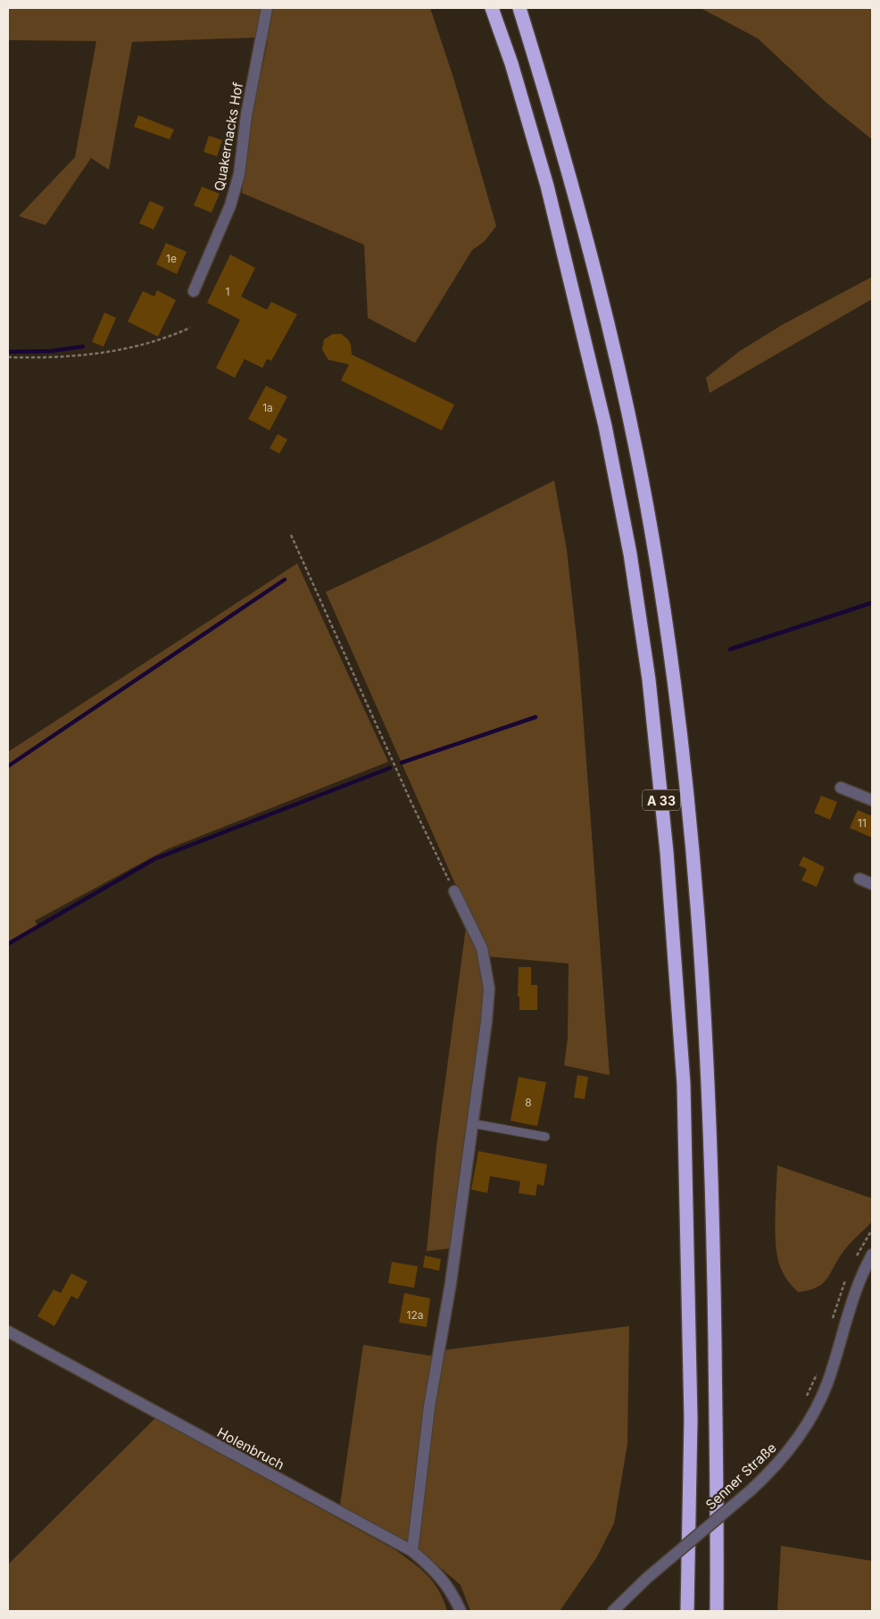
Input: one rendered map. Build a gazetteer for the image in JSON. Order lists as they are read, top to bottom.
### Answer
{
  "streets": {
    "highway": ["A 33"],
    "street": ["Quakernacks Hof", "Holenbruch", "Senner Straße"]
  },
  "house_numbers": [
    "1e",
    "1",
    "1a",
    "11",
    "8",
    "12a"
  ]
}
